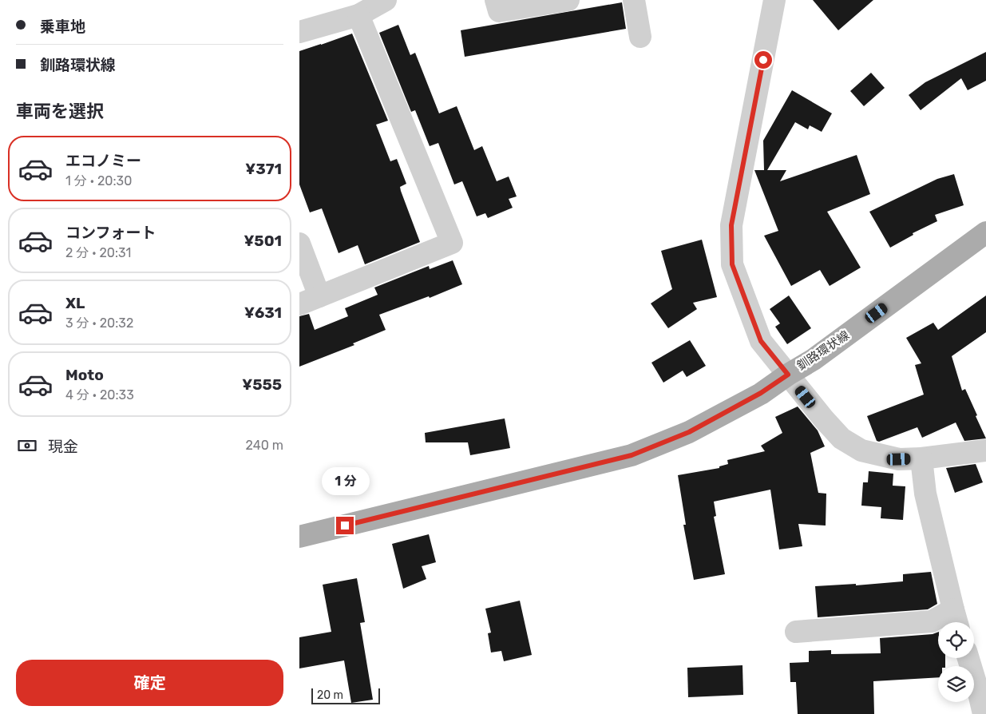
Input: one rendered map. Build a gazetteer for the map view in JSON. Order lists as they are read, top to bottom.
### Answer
{
  "streets": {
    "main road": ["釧路環状線"]
  },
  "scale_bar": "20 m",
  "page": {
    "banner": ["乗車地", "釧路環状線"],
    "heading": "車両を選択",
    "list": [
      {
        "name": "エコノミー",
        "note": "1 分 · 20:30",
        "value": "¥371"
      },
      {
        "name": "コンフォート",
        "note": "2 分 · 20:31",
        "value": "¥501"
      },
      {
        "name": "XL",
        "note": "3 分 · 20:32",
        "value": "¥631"
      },
      {
        "name": "Moto",
        "note": "4 分 · 20:33",
        "value": "¥555"
      }
    ],
    "pay": ["現金", "240 m"],
    "bubble": "1 分",
    "buttons": "確定",
    "scale": "20 m"
  }
}
